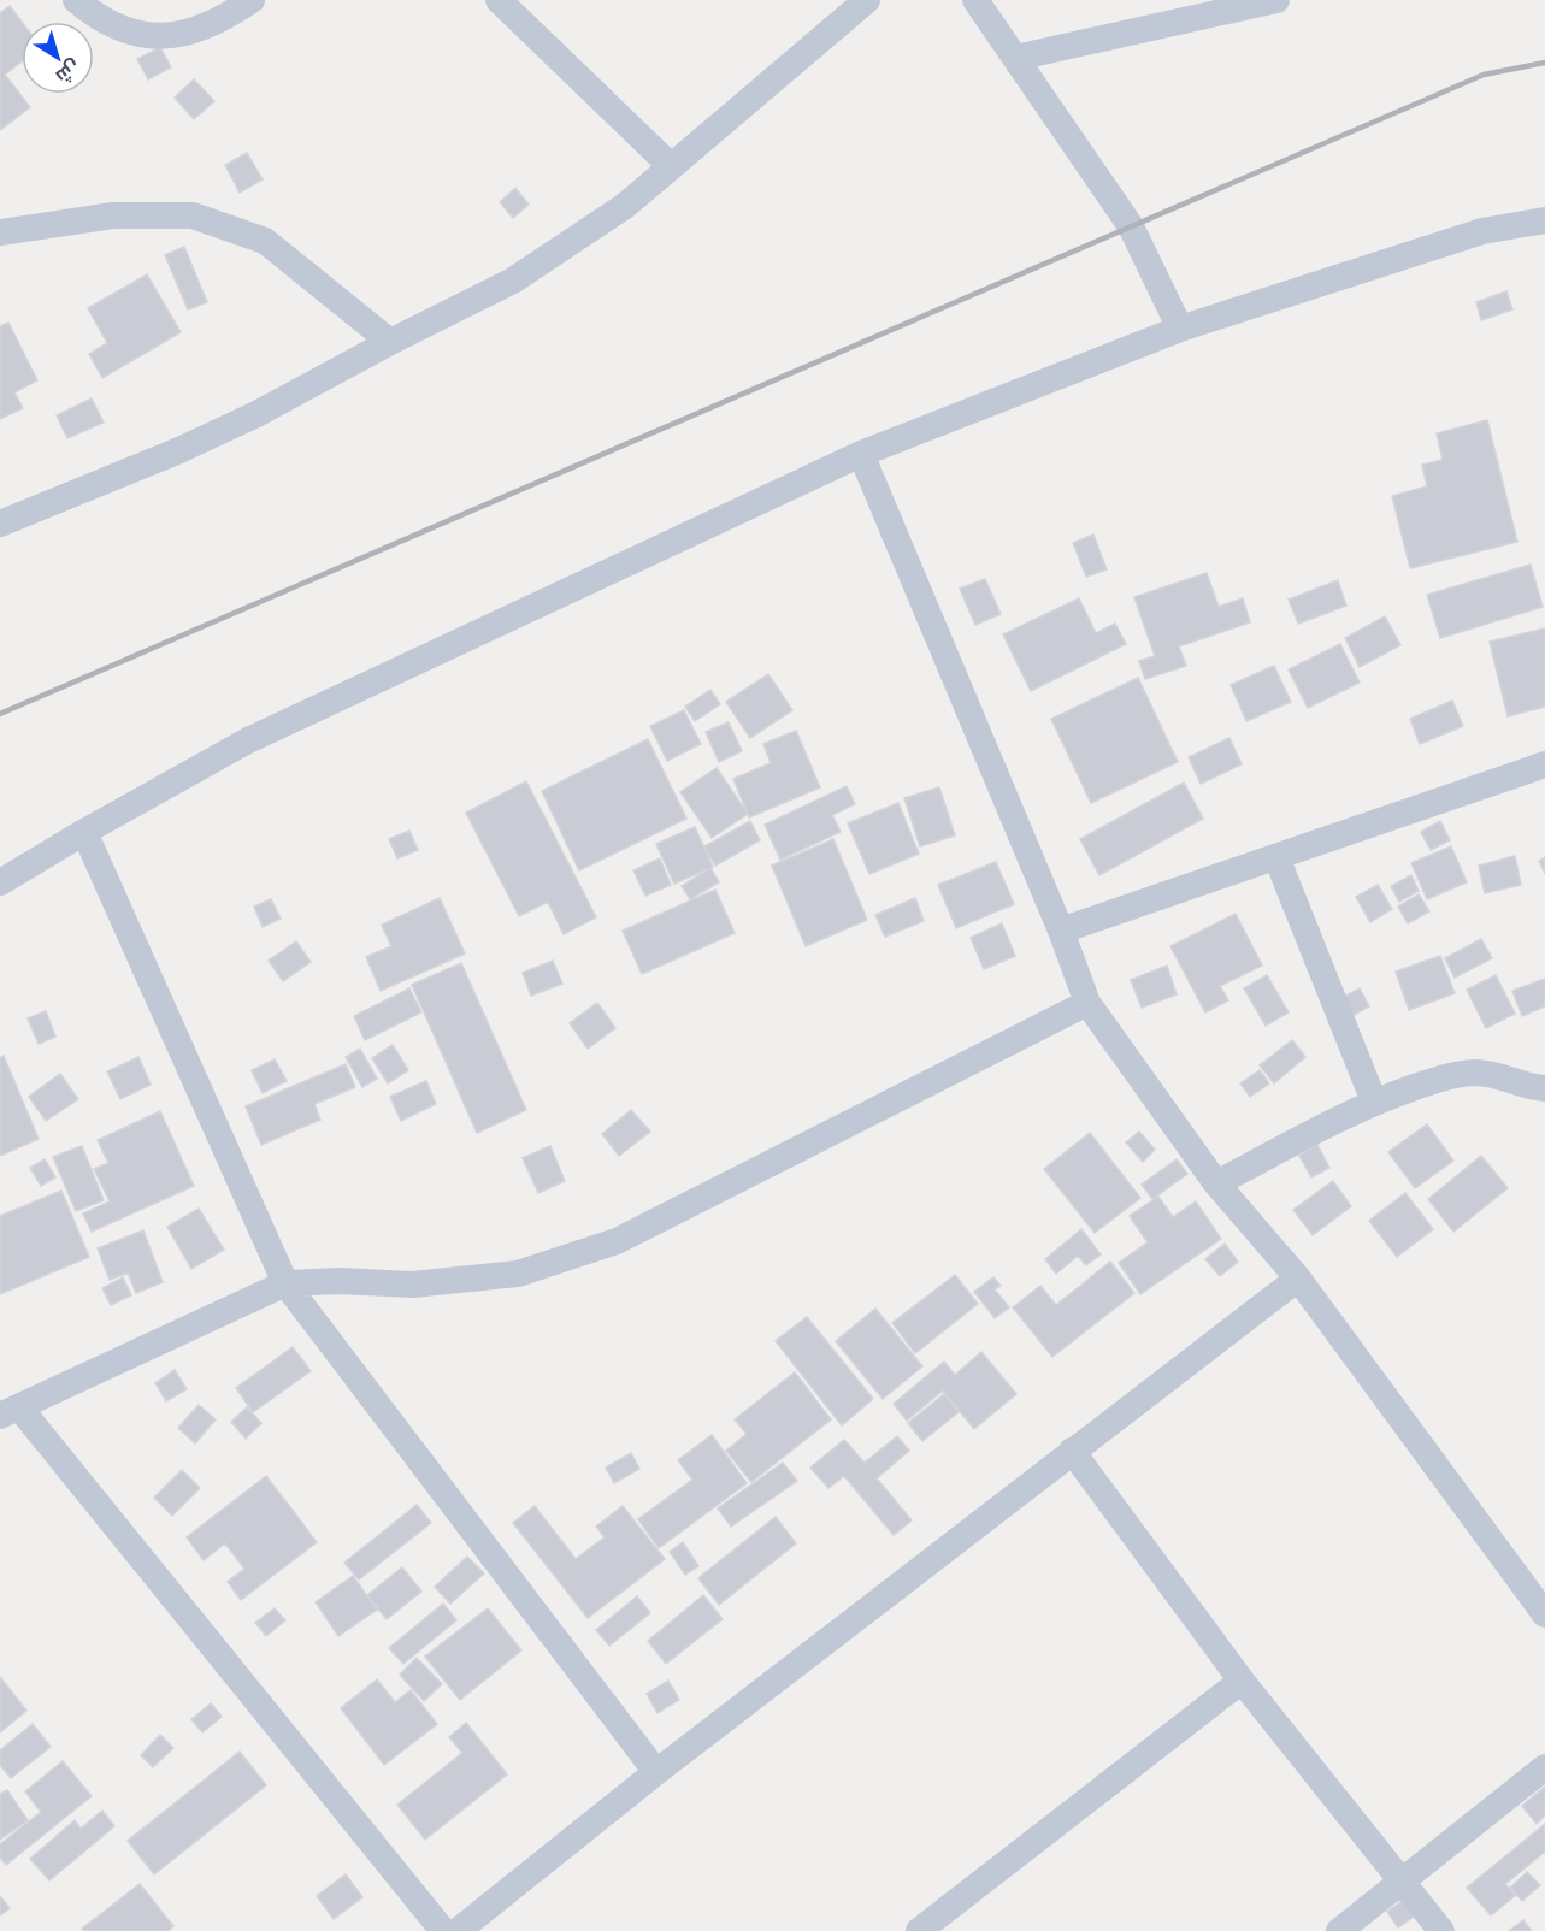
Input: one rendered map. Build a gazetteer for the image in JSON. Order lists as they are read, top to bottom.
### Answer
{
  "north": "bottom right"
}
